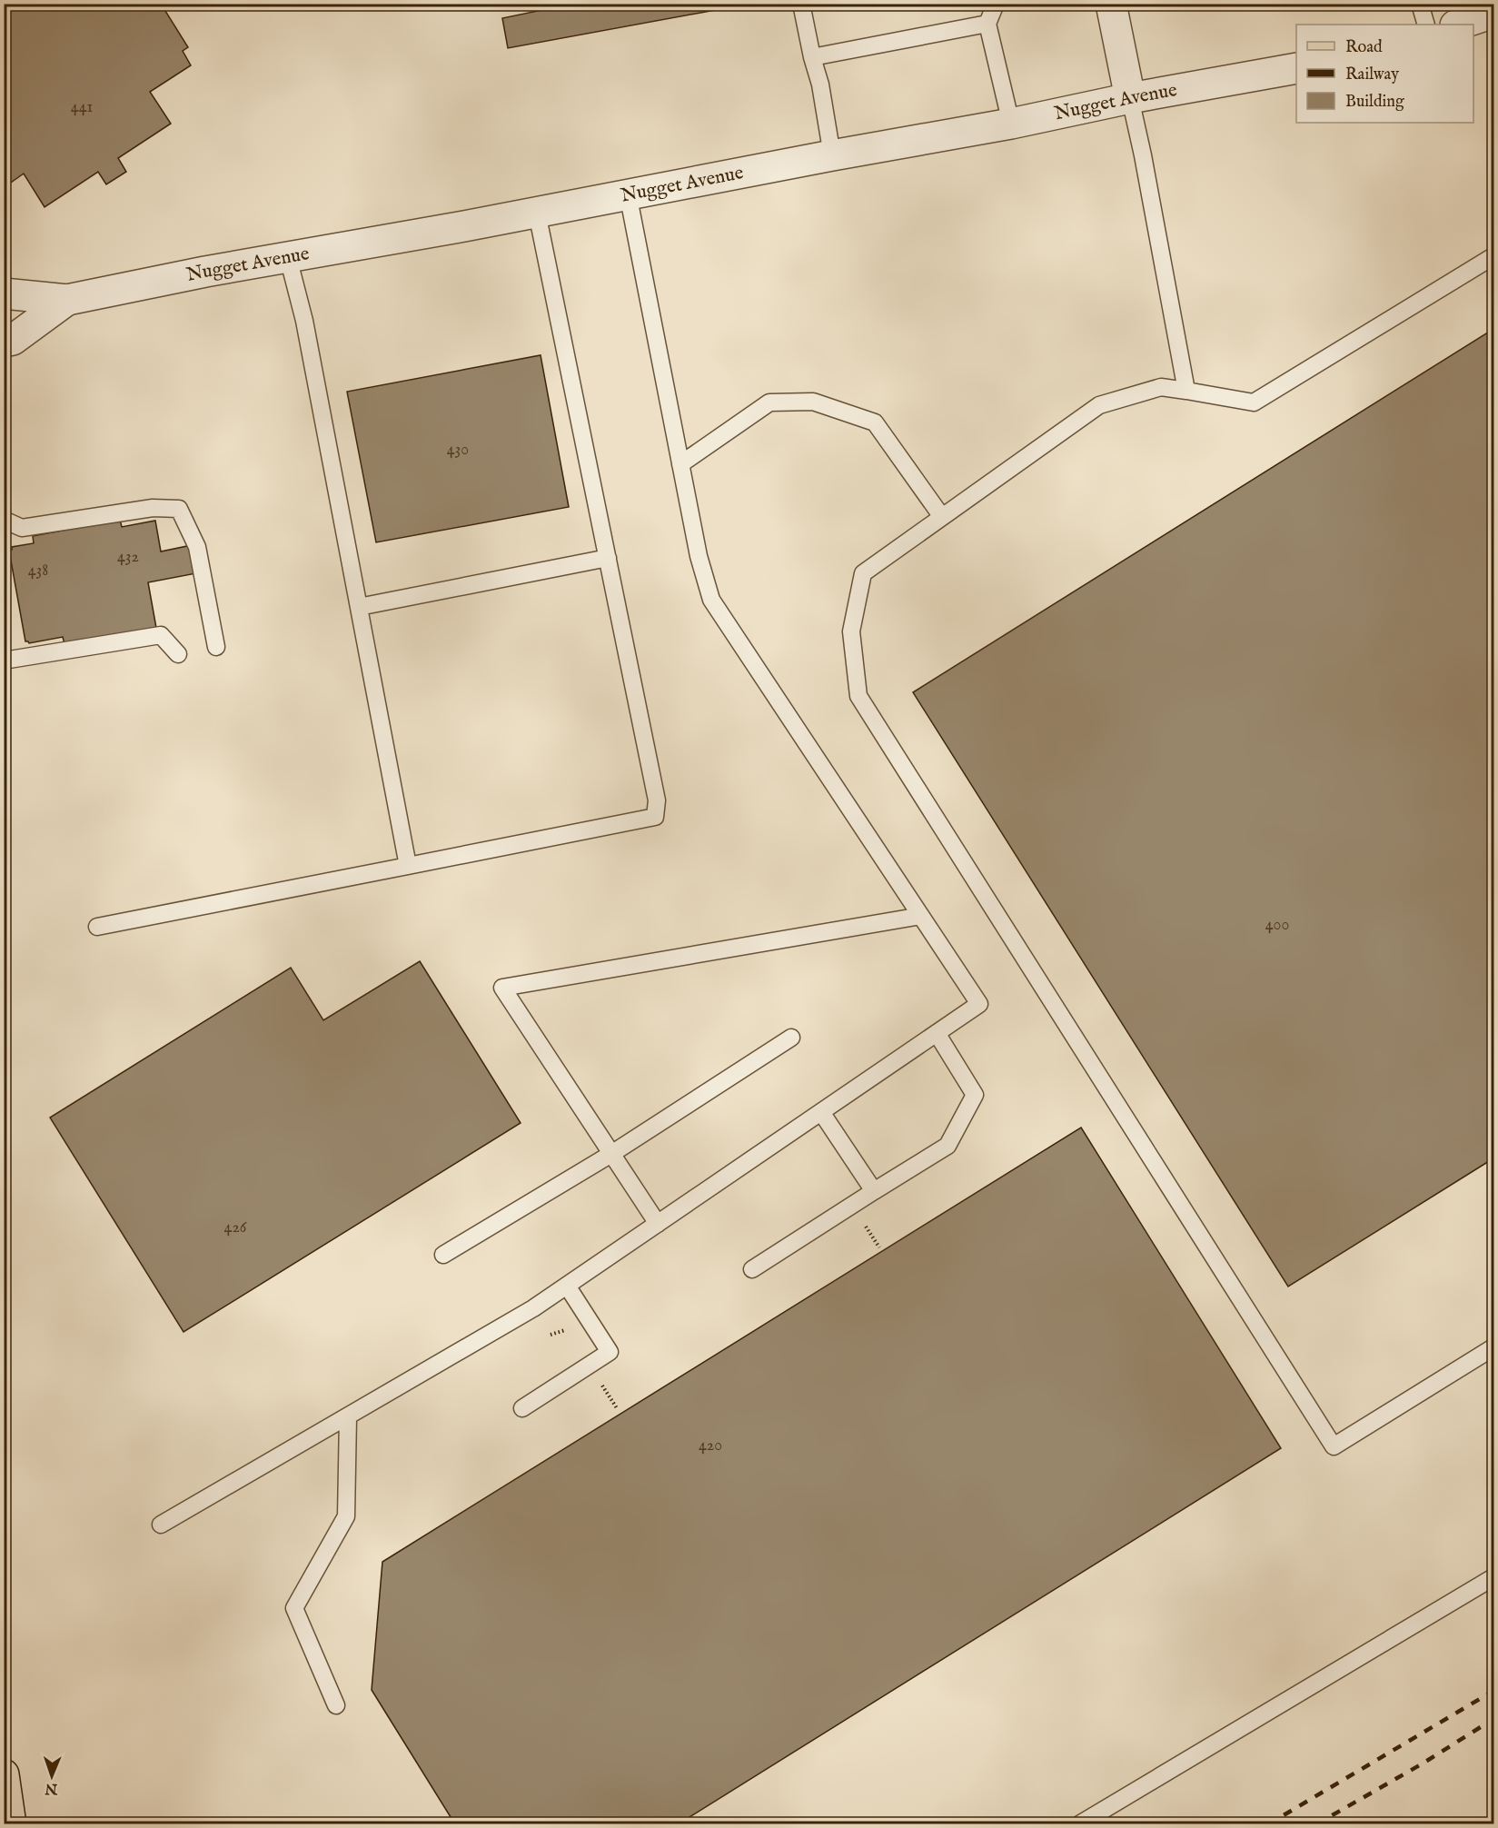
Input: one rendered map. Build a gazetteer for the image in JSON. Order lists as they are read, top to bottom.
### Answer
{
  "streets": {
    "street": ["Nugget Avenue"]
  },
  "house_numbers": [
    "441",
    "430",
    "432",
    "438",
    "400",
    "426",
    "420"
  ],
  "legend": ["Road", "Railway", "Building"],
  "north": "bottom"
}
